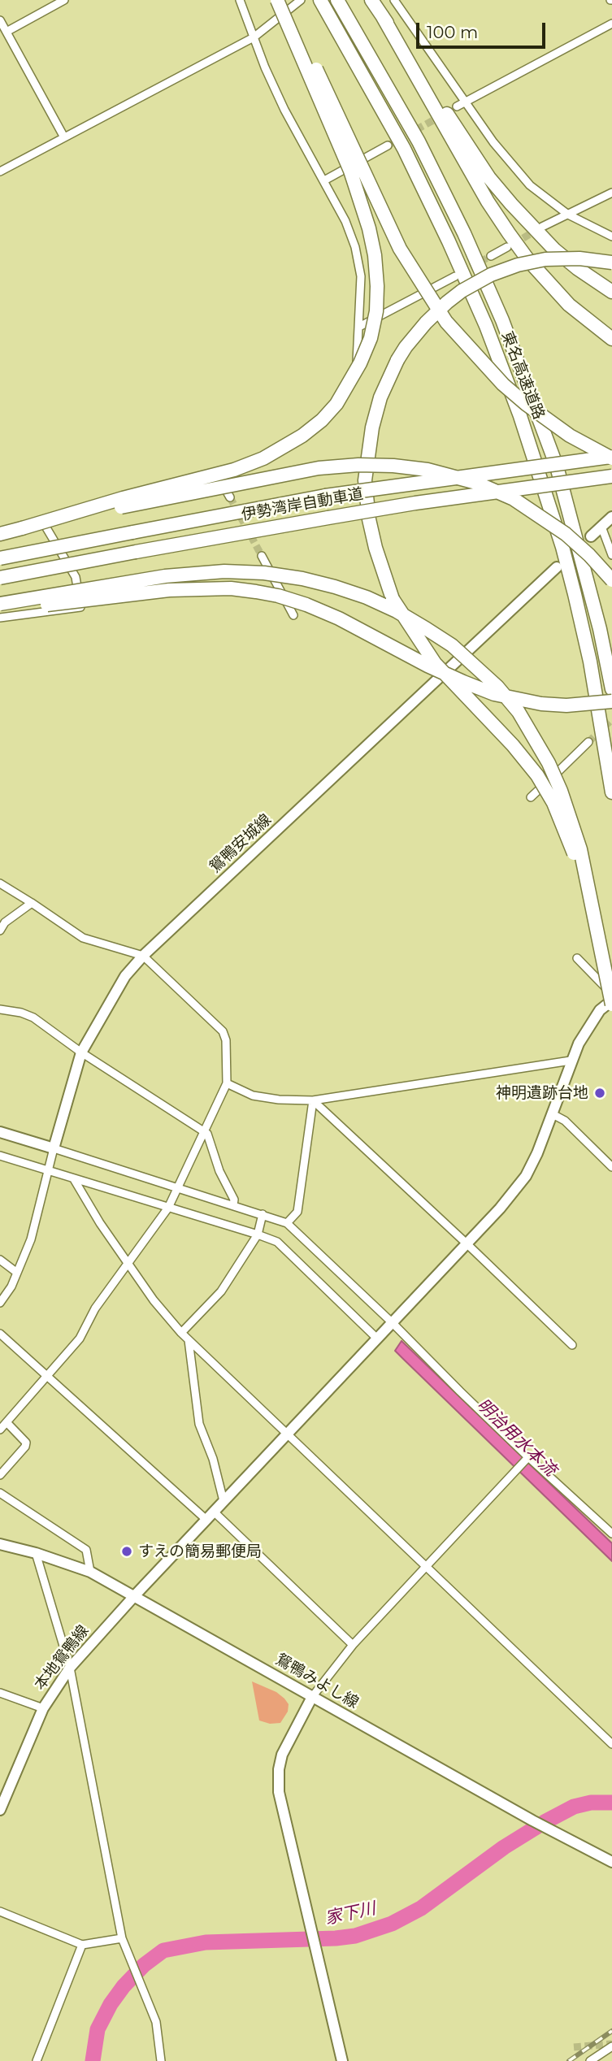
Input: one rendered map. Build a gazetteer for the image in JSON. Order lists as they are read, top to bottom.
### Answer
{
  "streets": {
    "highway": ["東名高速道路", "伊勢湾岸自動車道"],
    "main road": ["鴛鴨安城線", "本地鴛鴨線", "鴛鴨みよし線"]
  },
  "crossings": [
    ["本地鴛鴨線", "鴛鴨みよし線"]
  ],
  "water": ["明治用水本流", "家下川"],
  "places": ["神明遺跡台地", "すえの簡易郵便局"],
  "scale_bar": "100 m"
}
